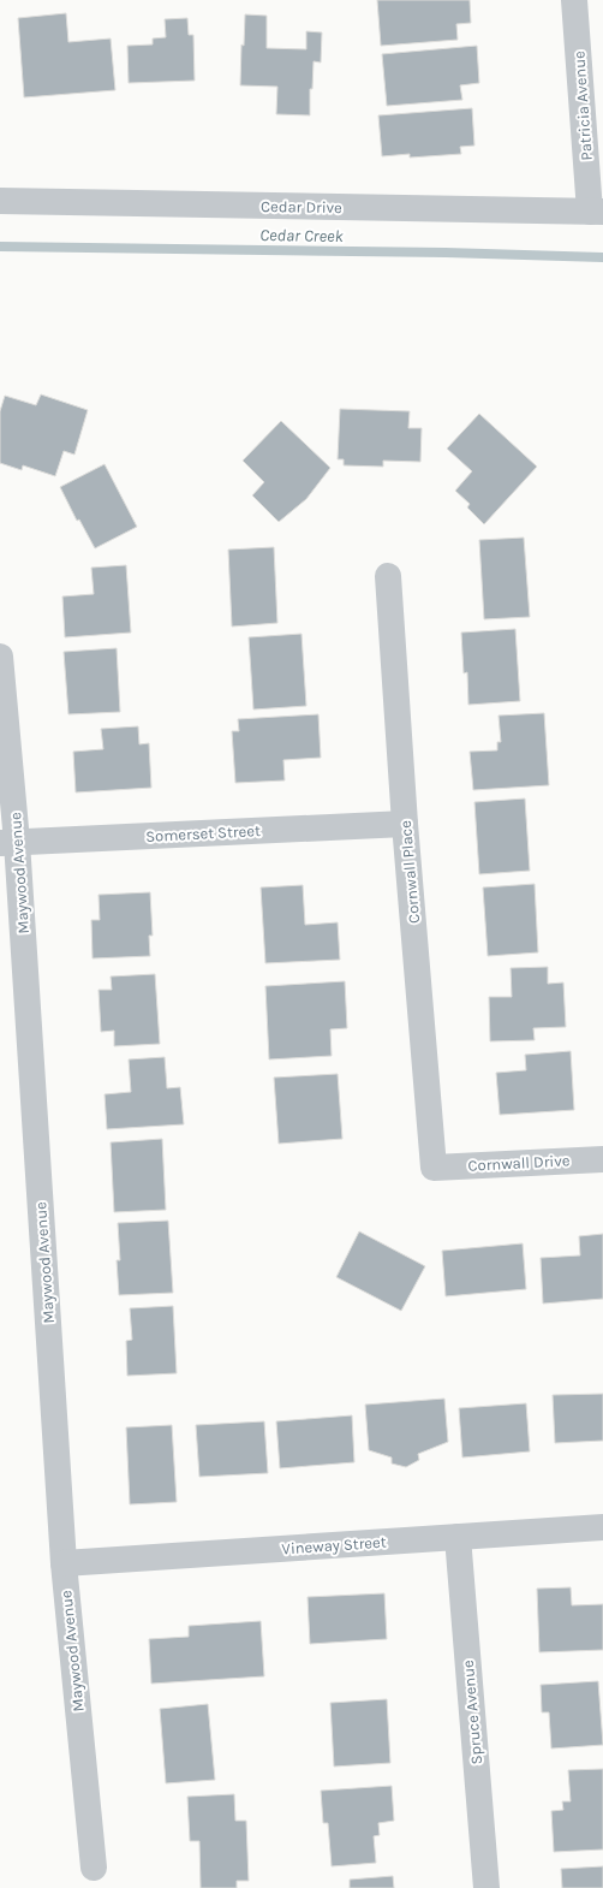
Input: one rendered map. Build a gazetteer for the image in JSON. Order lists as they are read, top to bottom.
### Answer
{
  "streets": {
    "street": [
      "Patricia Avenue",
      "Cedar Drive",
      "Somerset Street",
      "Cornwall Place",
      "Maywood Avenue",
      "Cornwall Drive",
      "Vineway Street",
      "Spruce Avenue"
    ]
  },
  "crossings": [
    ["Patricia Avenue", "Cedar Drive"],
    ["Somerset Street", "Cornwall Place"],
    ["Somerset Street", "Maywood Avenue"],
    ["Cornwall Place", "Cornwall Drive"],
    ["Maywood Avenue", "Vineway Street"],
    ["Vineway Street", "Spruce Avenue"]
  ],
  "water": ["Cedar Creek"]
}
